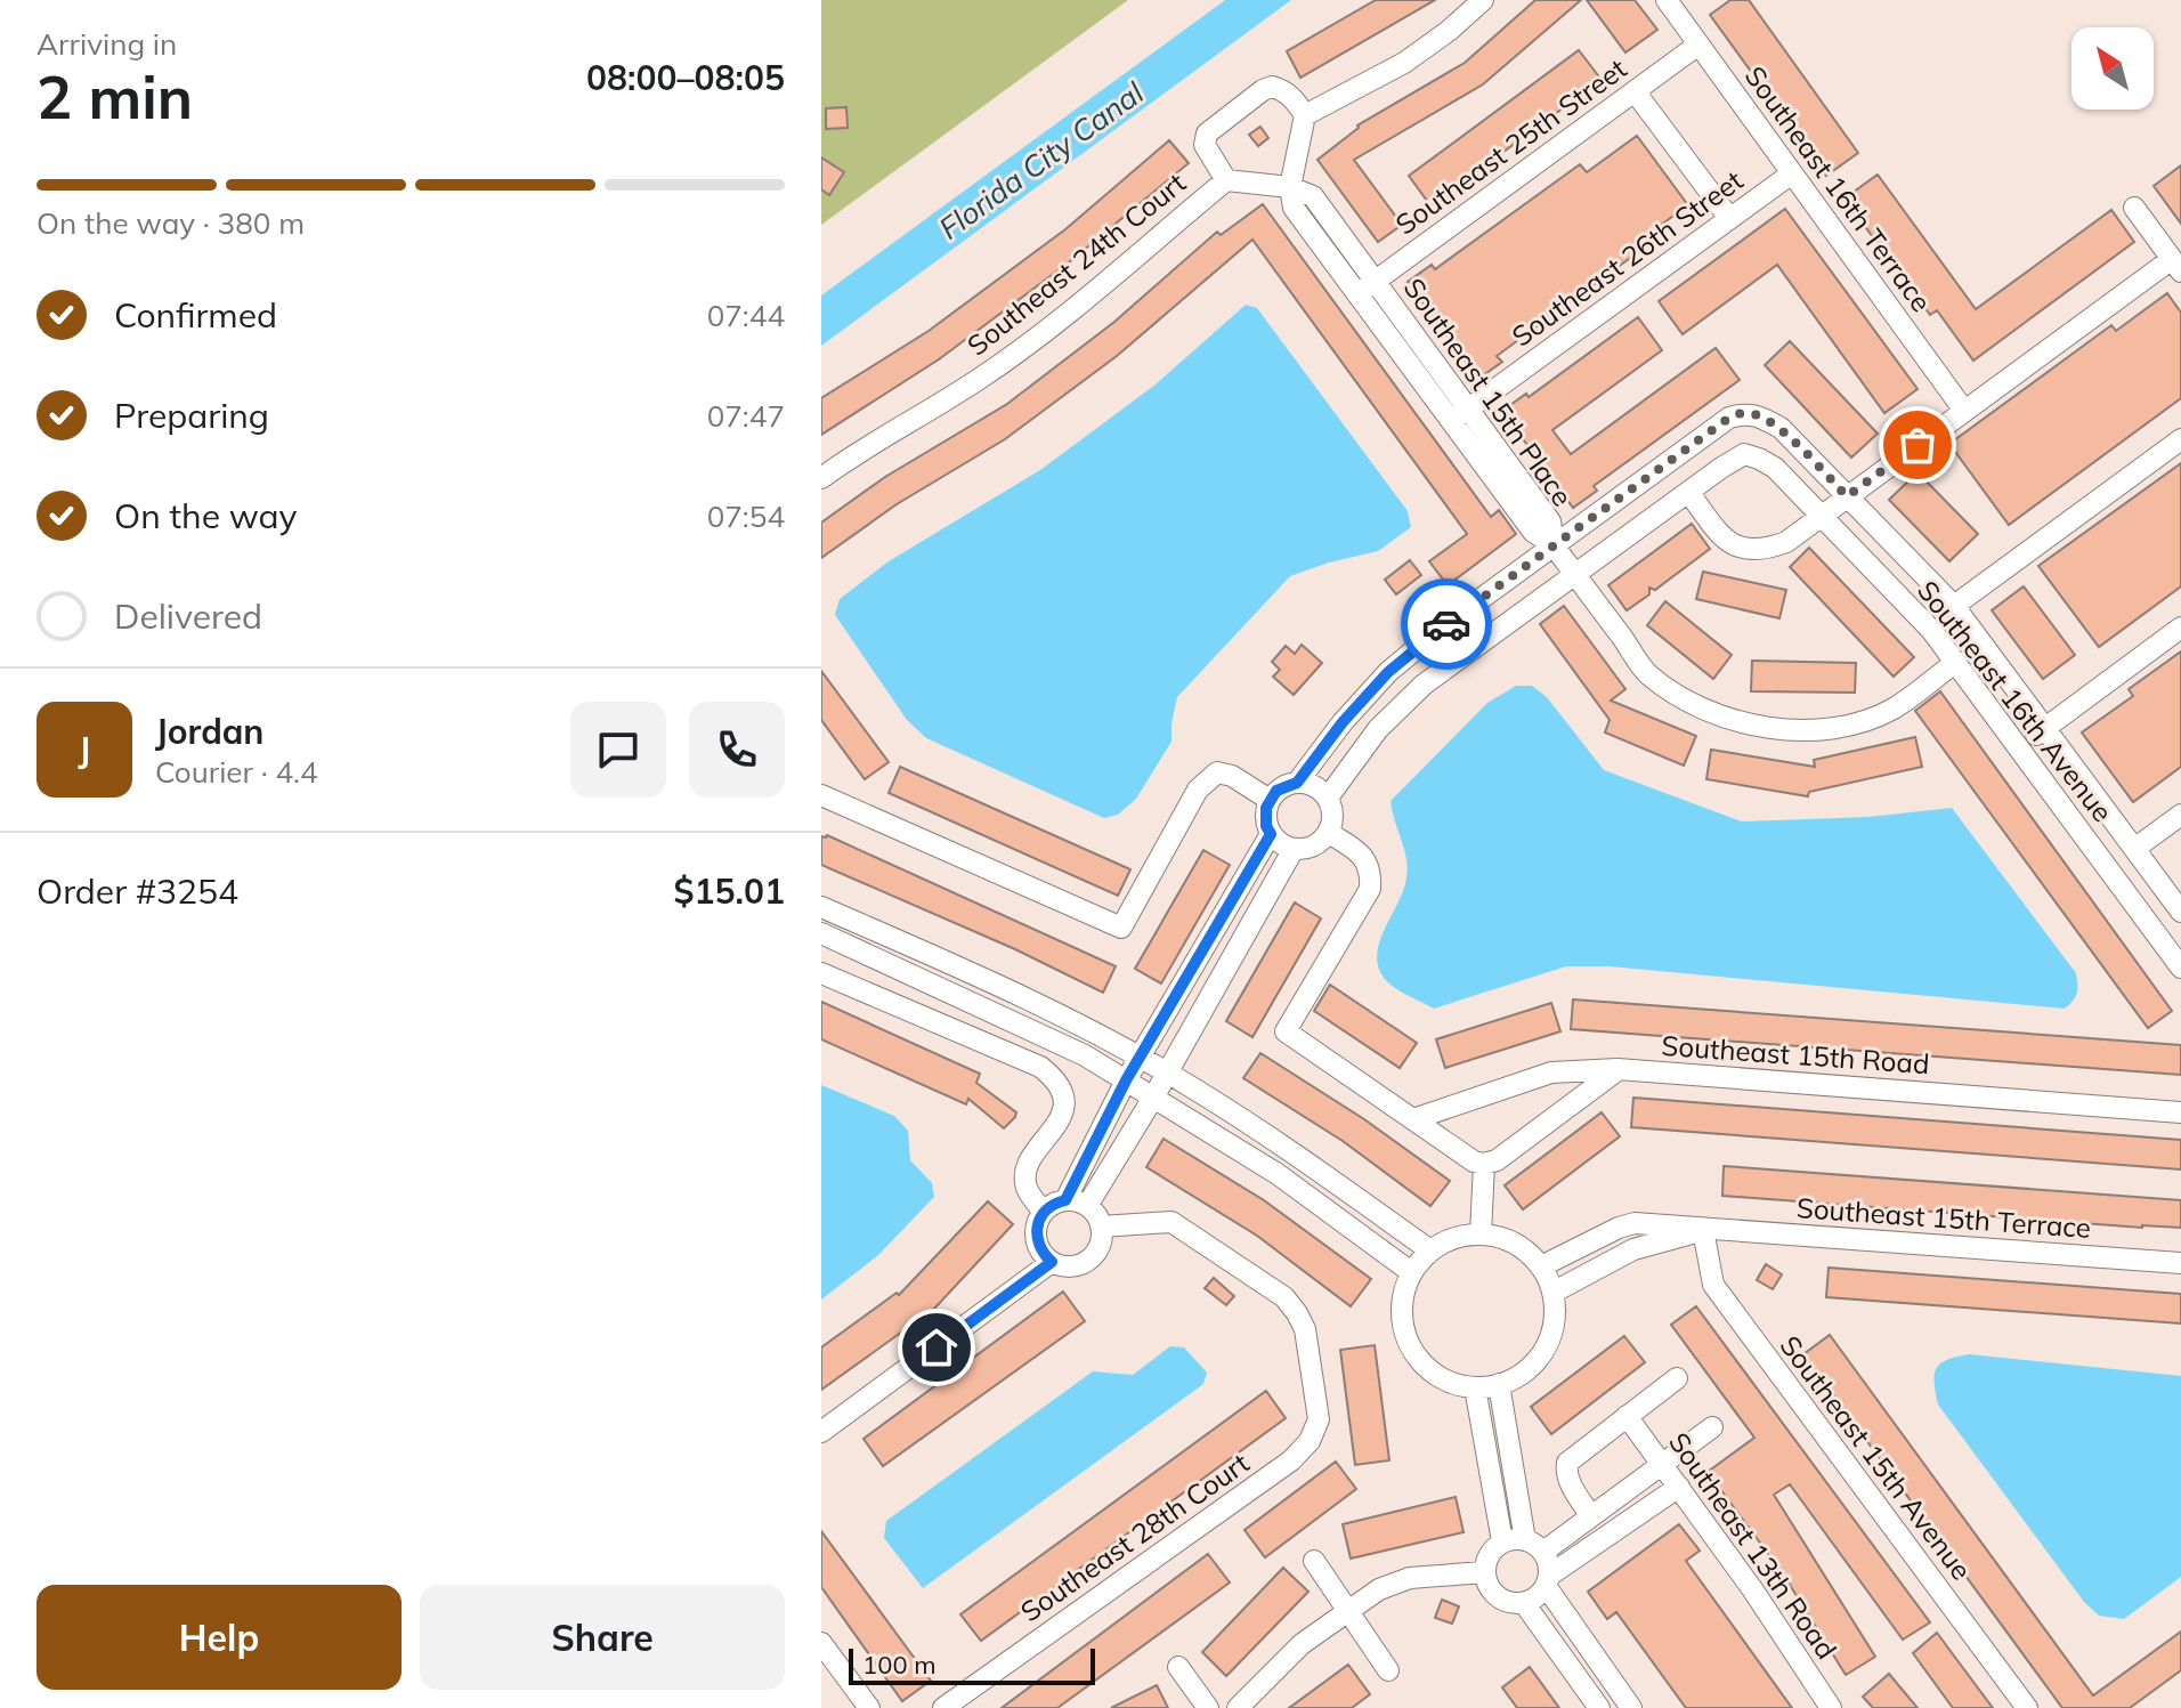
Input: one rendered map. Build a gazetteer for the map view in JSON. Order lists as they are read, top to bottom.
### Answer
{
  "streets": {
    "street": [
      "Southeast 25th Street",
      "Southeast 16th Terrace",
      "Southeast 26th Street",
      "Southeast 24th Court",
      "Southeast 15th Place",
      "Southeast 16th Avenue",
      "Southeast 15th Road",
      "Southeast 15th Terrace",
      "Southeast 15th Avenue",
      "Southeast 28th Court",
      "Southeast 13th Road"
    ]
  },
  "crossings": [
    ["Southeast 25th Street", "Southeast 16th Terrace"],
    ["Southeast 25th Street", "Southeast 15th Place"],
    ["Southeast 16th Terrace", "Southeast 26th Street"],
    ["Southeast 26th Street", "Southeast 15th Place"],
    ["Southeast 24th Court", "Southeast 15th Place"],
    ["Southeast 15th Place", "Southeast 16th Avenue"],
    ["Southeast 15th Terrace", "Southeast 15th Avenue"]
  ],
  "water": ["Florida City Canal"],
  "scale_bar": "100 m",
  "north": "top left",
  "page": {
    "heading": ["2 min", "Arriving in", "08:00–08:05"],
    "panel": [
      "Jordan",
      "Courier · 4.4",
      "Order #3254",
      "$15.01"
    ],
    "bar": "On the way · 380 m",
    "list": [
      ["Confirmed", "07:44"],
      ["Preparing", "07:47"],
      ["On the way", "07:54"],
      "Delivered"
    ],
    "round": "J",
    "buttons": ["Help", "Share"],
    "scale": "100 m"
  }
}
